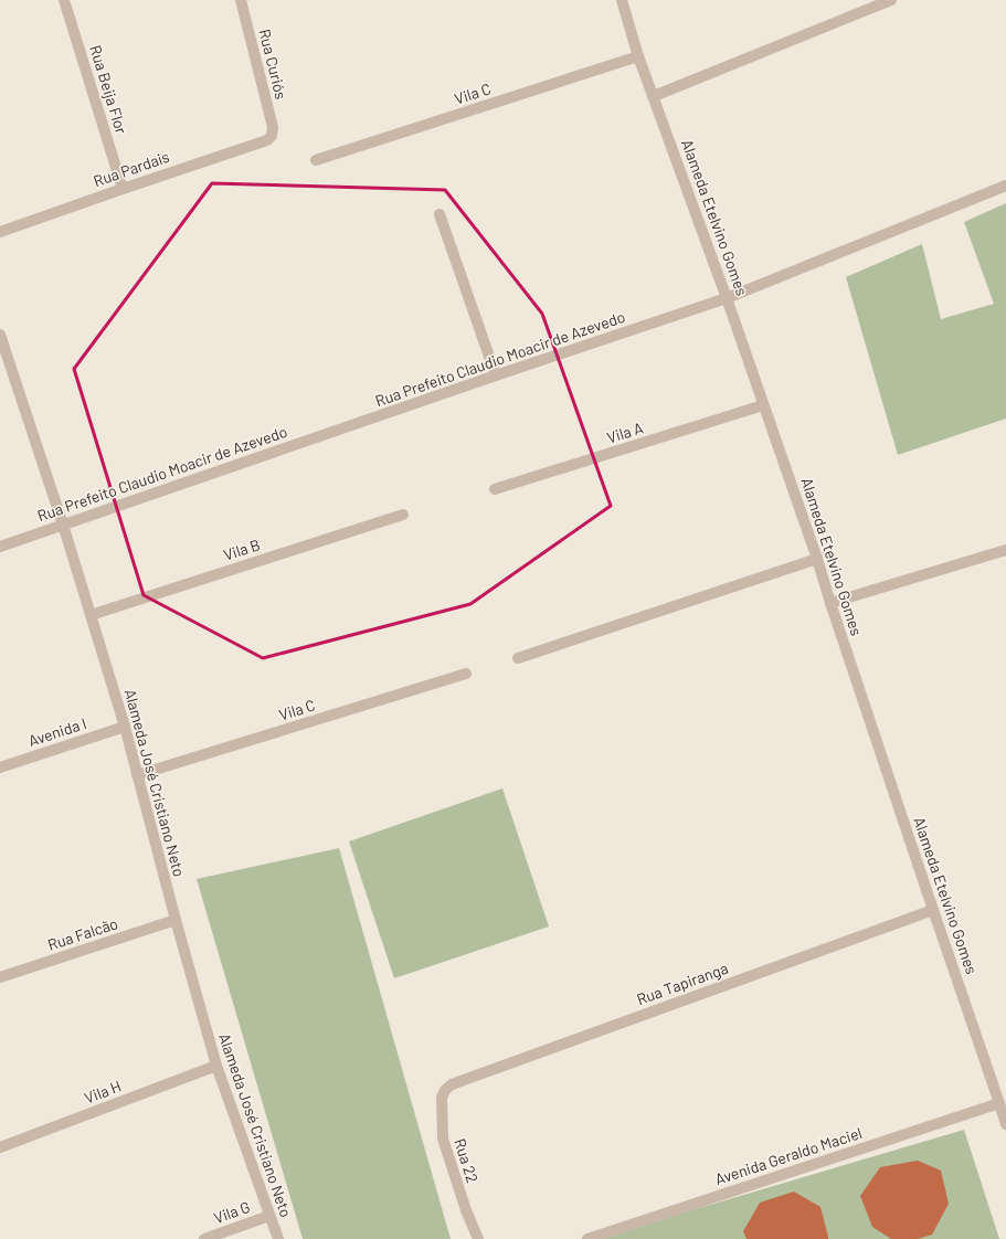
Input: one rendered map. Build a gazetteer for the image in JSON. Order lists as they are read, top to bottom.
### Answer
{
  "streets": {
    "street": [
      "Rua Curiós",
      "Rua Beija Flor",
      "Vila C",
      "Rua Pardais",
      "Alameda Etelvino Gomes",
      "Rua Prefeito Claudio Moacir de Azevedo",
      "Vila A",
      "Vila B",
      "Avenida I",
      "Alameda José Cristiano Neto",
      "Rua Falcão",
      "Rua Tapiranga",
      "Vila H",
      "Avenida Geraldo Maciel",
      "Rua 22",
      "Vila G"
    ]
  },
  "crossings": [
    ["Rua Curiós", "Rua Pardais"],
    ["Rua Beija Flor", "Rua Pardais"],
    ["Vila C", "Alameda Etelvino Gomes"],
    ["Vila C", "Alameda José Cristiano Neto"],
    ["Alameda Etelvino Gomes", "Rua Prefeito Claudio Moacir de Azevedo"],
    ["Alameda Etelvino Gomes", "Vila A"],
    ["Alameda Etelvino Gomes", "Rua Tapiranga"],
    ["Alameda Etelvino Gomes", "Avenida Geraldo Maciel"],
    ["Rua Prefeito Claudio Moacir de Azevedo", "Alameda José Cristiano Neto"],
    ["Vila B", "Alameda José Cristiano Neto"],
    ["Avenida I", "Alameda José Cristiano Neto"],
    ["Alameda José Cristiano Neto", "Rua Falcão"],
    ["Alameda José Cristiano Neto", "Vila H"],
    ["Alameda José Cristiano Neto", "Vila G"],
    ["Rua Tapiranga", "Rua 22"]
  ]
}
